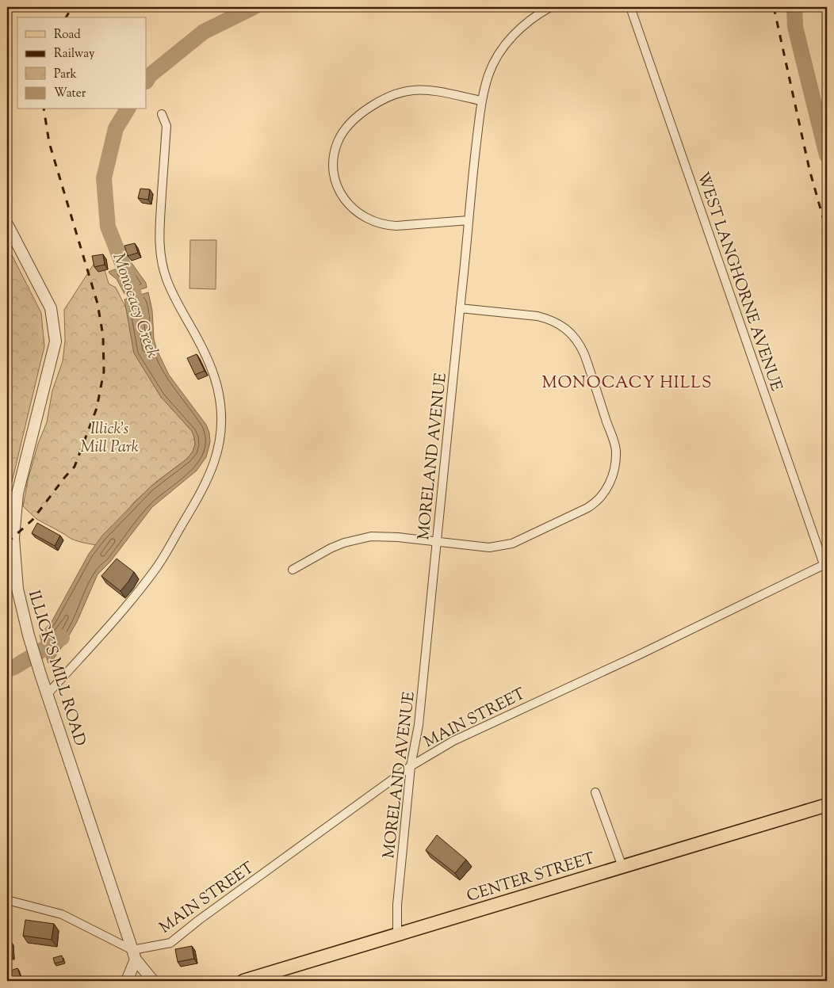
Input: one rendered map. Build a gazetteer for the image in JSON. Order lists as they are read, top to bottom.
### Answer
{
  "streets": {
    "main road": ["CENTER STREET"],
    "street": [
      "WEST LANGHORNE AVENUE",
      "MORELAND AVENUE",
      "ILLICK'S MILL ROAD",
      "MAIN STREET"
    ]
  },
  "crossings": [
    ["WEST LANGHORNE AVENUE", "MAIN STREET"],
    ["MORELAND AVENUE", "MAIN STREET"],
    ["MORELAND AVENUE", "CENTER STREET"],
    ["ILLICK'S MILL ROAD", "MAIN STREET"]
  ],
  "districts": ["MONOCACY HILLS"],
  "water": ["Monocacy Creek"],
  "parks": ["Illick's Mill Park"],
  "legend": [
    "Road",
    "Railway",
    "Park",
    "Water"
  ]
}
